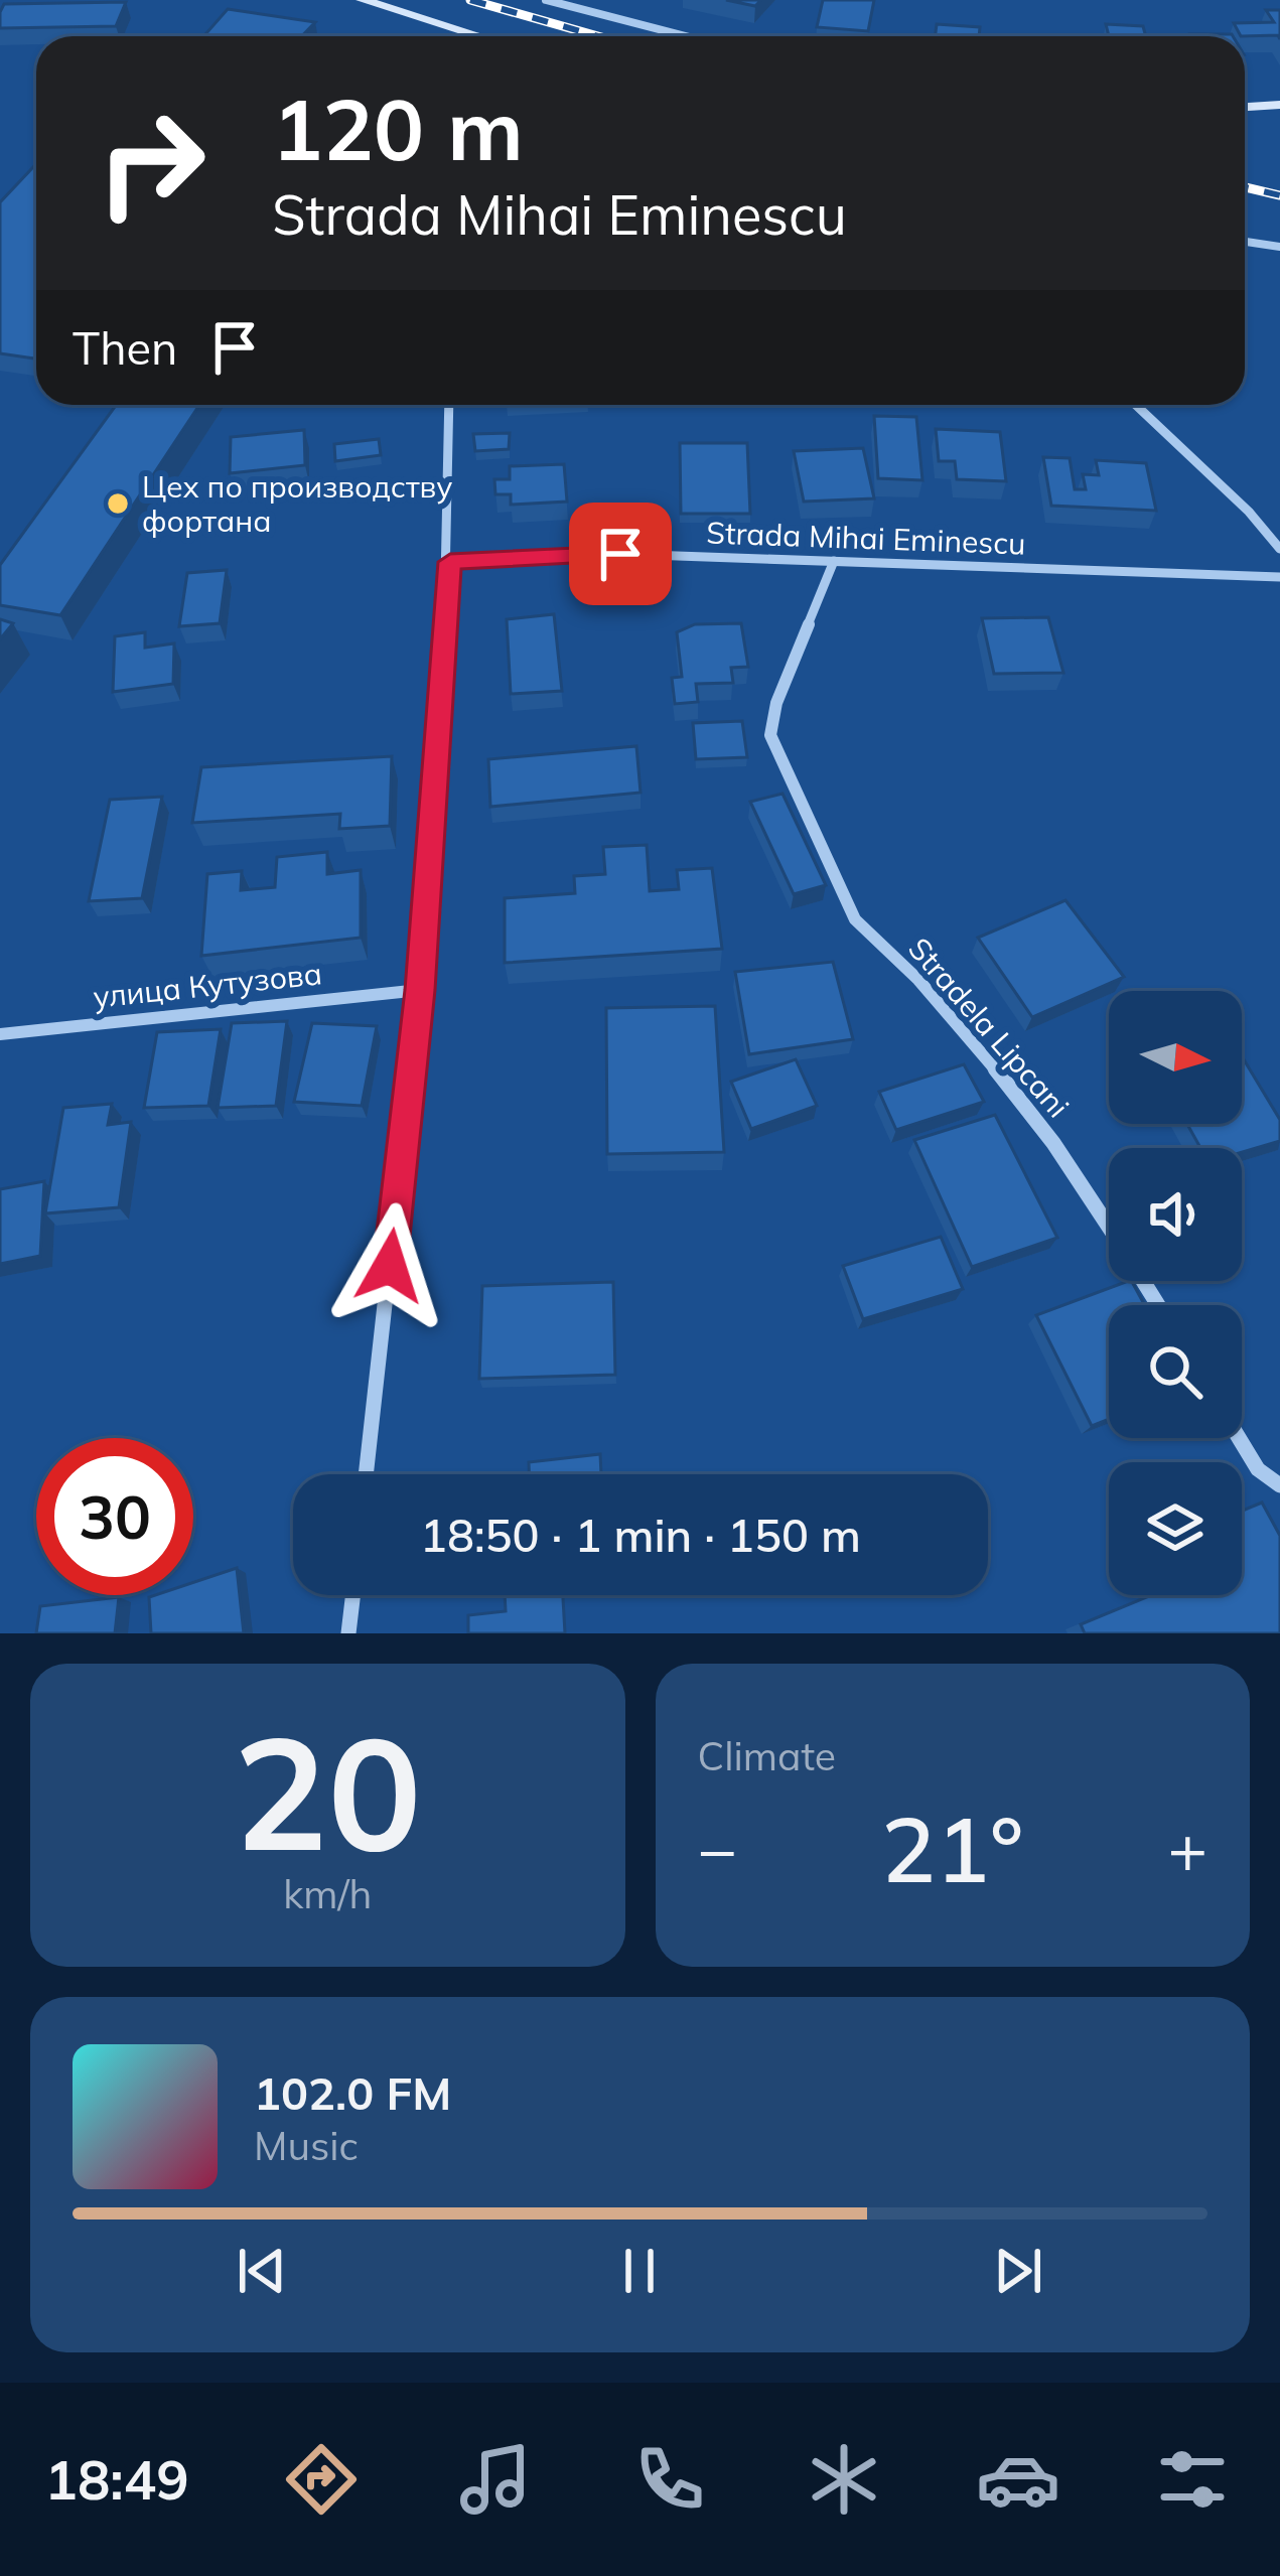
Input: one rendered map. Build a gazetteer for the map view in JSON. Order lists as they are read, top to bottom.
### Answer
{
  "streets": {
    "street": ["Strada Mihai Eminescu", "улица Кутузова", "Stradela Lipcani"]
  },
  "crossings": [
    ["Strada Mihai Eminescu", "Stradela Lipcani"]
  ],
  "places": ["Цех по производству фортана"],
  "north": "right",
  "page": {
    "turn": ["120 m", "Strada Mihai Eminescu"],
    "then": "Then",
    "limit": "30",
    "trip": "18:50 · 1 min · 150 m",
    "tile": [
      ["20", "km/h"],
      "Climate"
    ],
    "heat": ["−", "21°", "+"],
    "song": ["102.0 FM", "Music"],
    "tabs": "18:49"
  }
}
